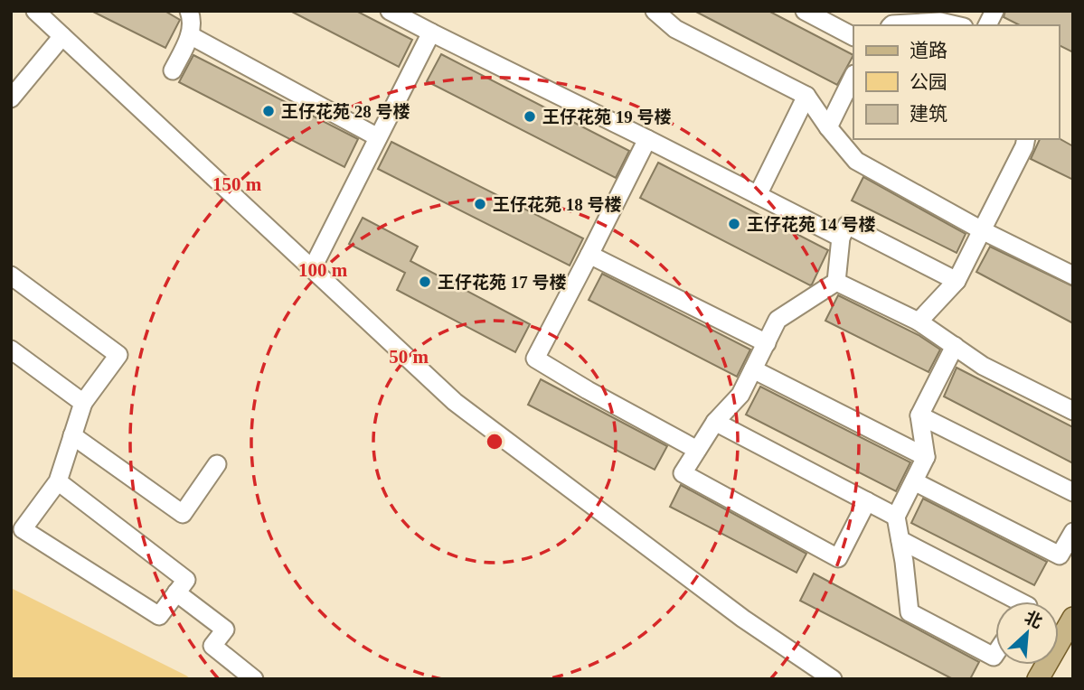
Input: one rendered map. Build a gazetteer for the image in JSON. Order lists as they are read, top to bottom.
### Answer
{
  "places": [
    "王仔花苑 28 号楼",
    "王仔花苑 19 号楼",
    "王仔花苑 18 号楼",
    "王仔花苑 14 号楼",
    "王仔花苑 17 号楼"
  ],
  "legend": ["道路", "公园", "建筑"],
  "north": "top right",
  "rings": ["150 m", "100 m", "50 m"]
}
